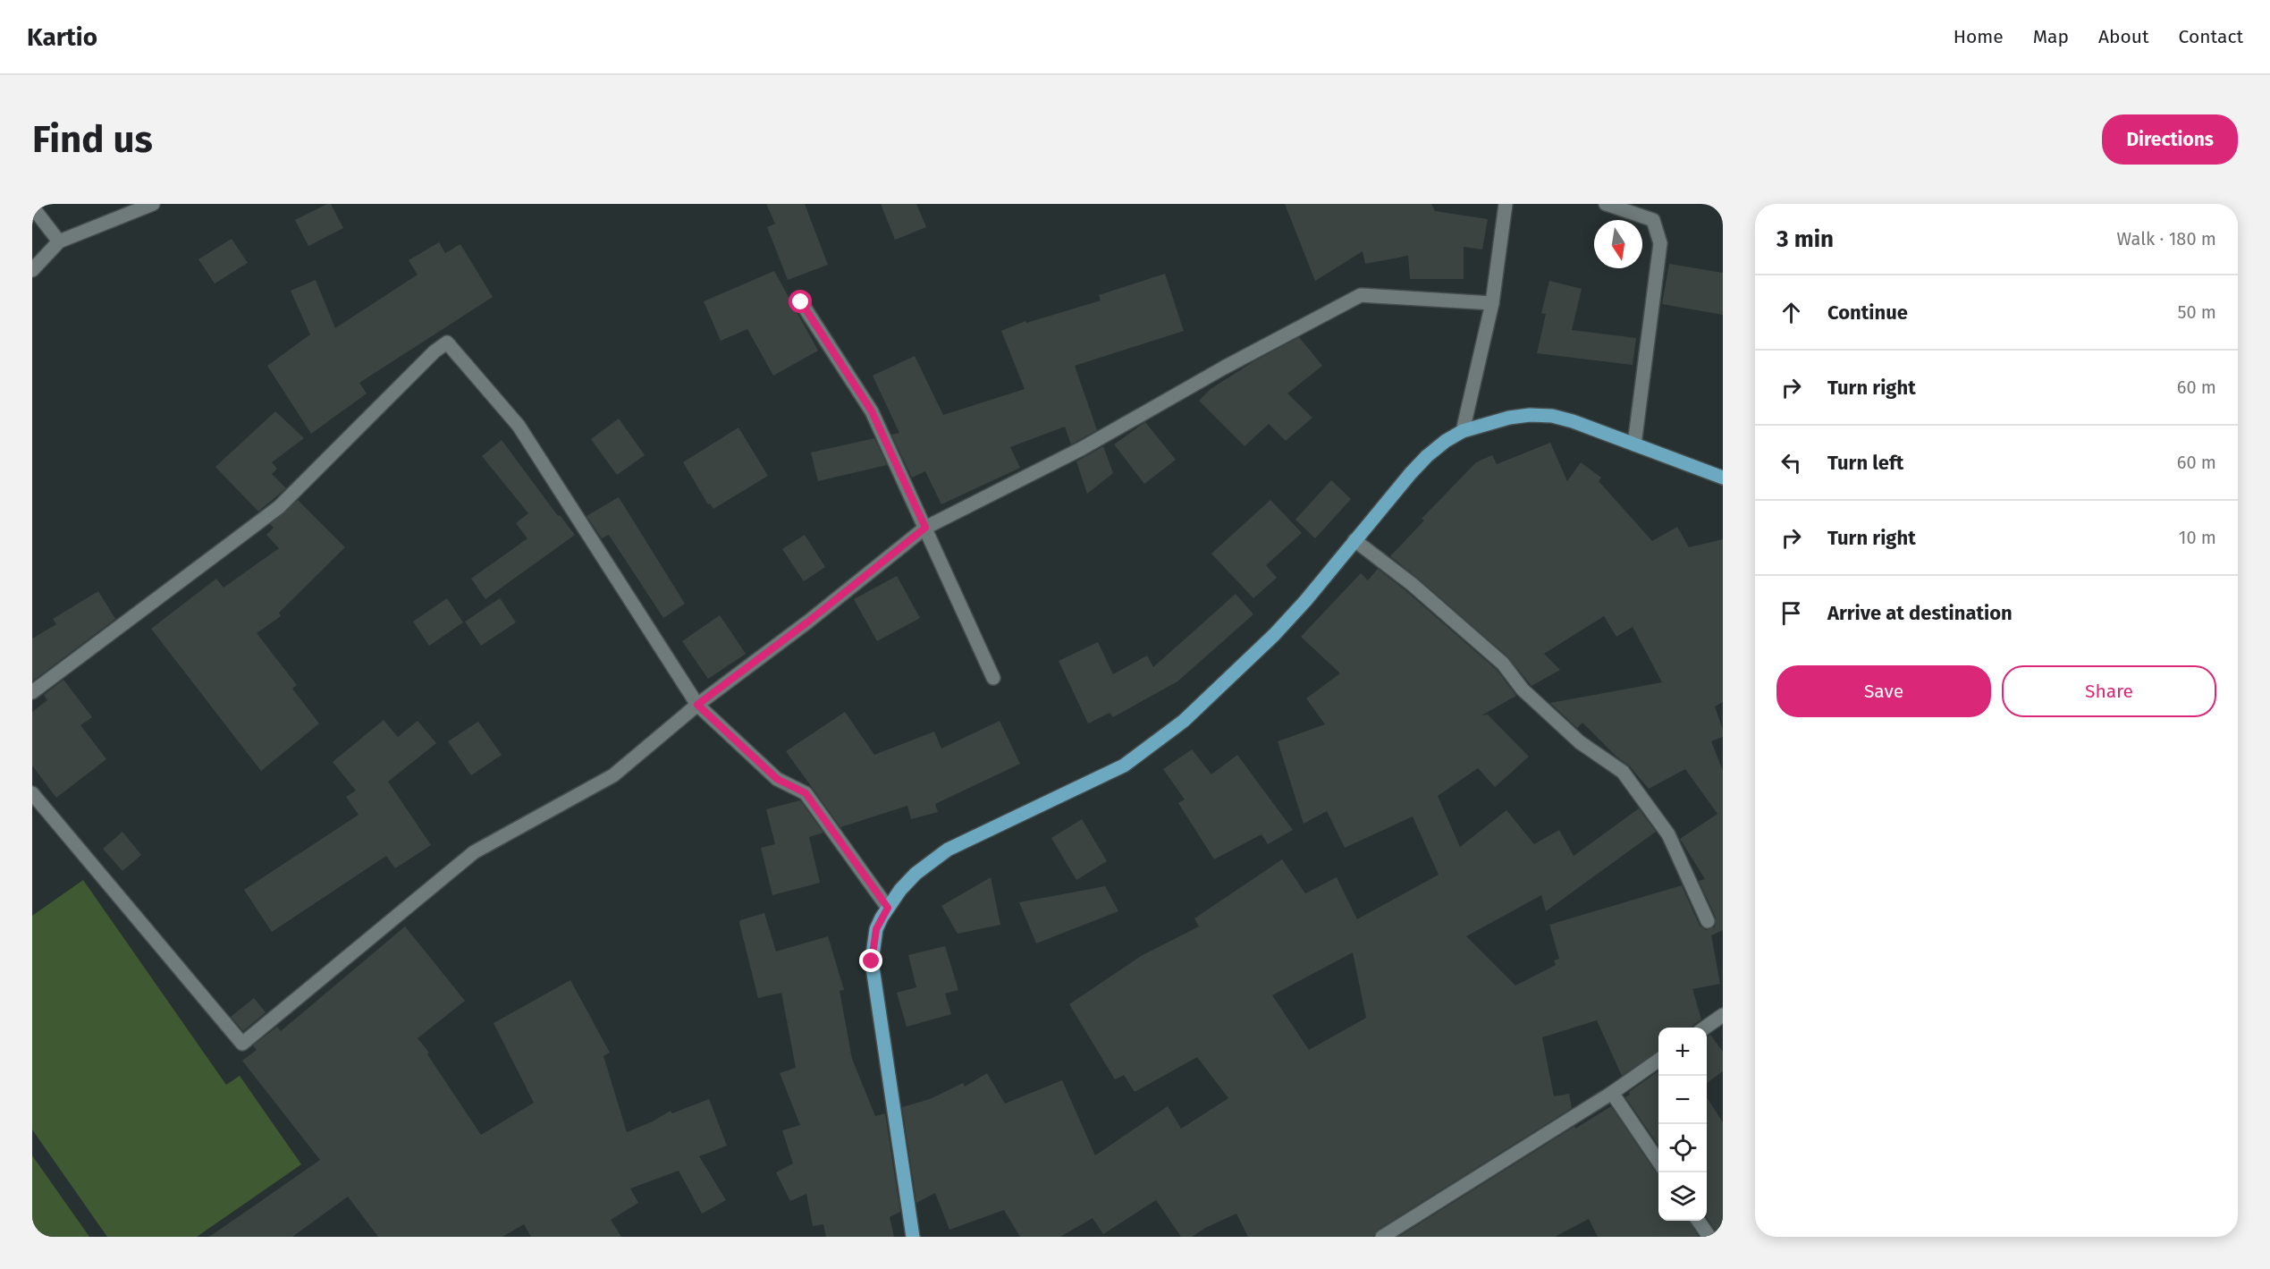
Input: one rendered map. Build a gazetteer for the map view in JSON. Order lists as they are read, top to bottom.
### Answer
{
  "north": "bottom",
  "page": {
    "header": "Kartio",
    "nav": [
      "Home",
      "Map",
      "About",
      "Contact"
    ],
    "buttons": [
      "Directions",
      ["Save", "Share"]
    ],
    "title": "Find us",
    "heading": ["3 min", "Walk · 180 m"],
    "list": [
      ["Continue", "50 m"],
      ["Turn right", "60 m"],
      ["Turn left", "60 m"],
      ["Turn right", "10 m"],
      "Arrive at destination"
    ],
    "map_buttons": ["+", "−"]
  }
}
